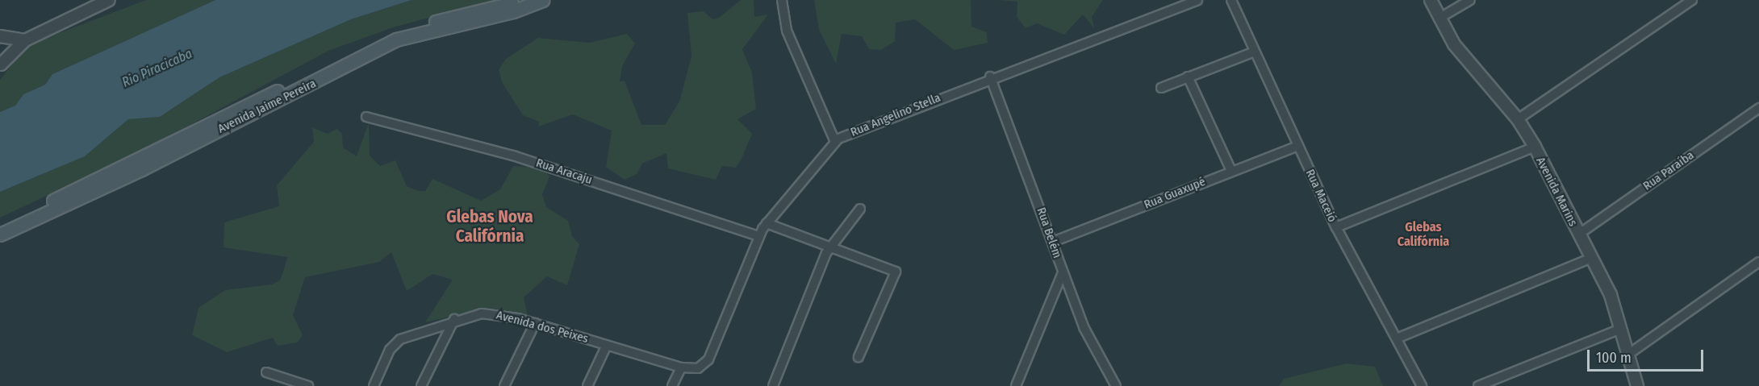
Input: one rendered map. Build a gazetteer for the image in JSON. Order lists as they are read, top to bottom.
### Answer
{
  "streets": {
    "main road": ["Avenida Jaime Pereira"],
    "street": [
      "Rua Angelino Stella",
      "Rua Paraíba",
      "Rua Aracaju",
      "Avenida Marins",
      "Rua Guaxupé",
      "Rua Maceió",
      "Rua Belém",
      "Avenida dos Peixes"
    ]
  },
  "crossings": [
    ["Rua Angelino Stella", "Rua Aracaju"],
    ["Rua Angelino Stella", "Rua Belém"],
    ["Rua Angelino Stella", "Avenida dos Peixes"],
    ["Rua Paraíba", "Avenida Marins"],
    ["Rua Guaxupé", "Rua Maceió"],
    ["Rua Guaxupé", "Rua Belém"]
  ],
  "districts": ["Glebas Nova Califórnia", "Glebas Califórnia"],
  "water": ["Rio Piracicaba"],
  "scale_bar": "100 m"
}
